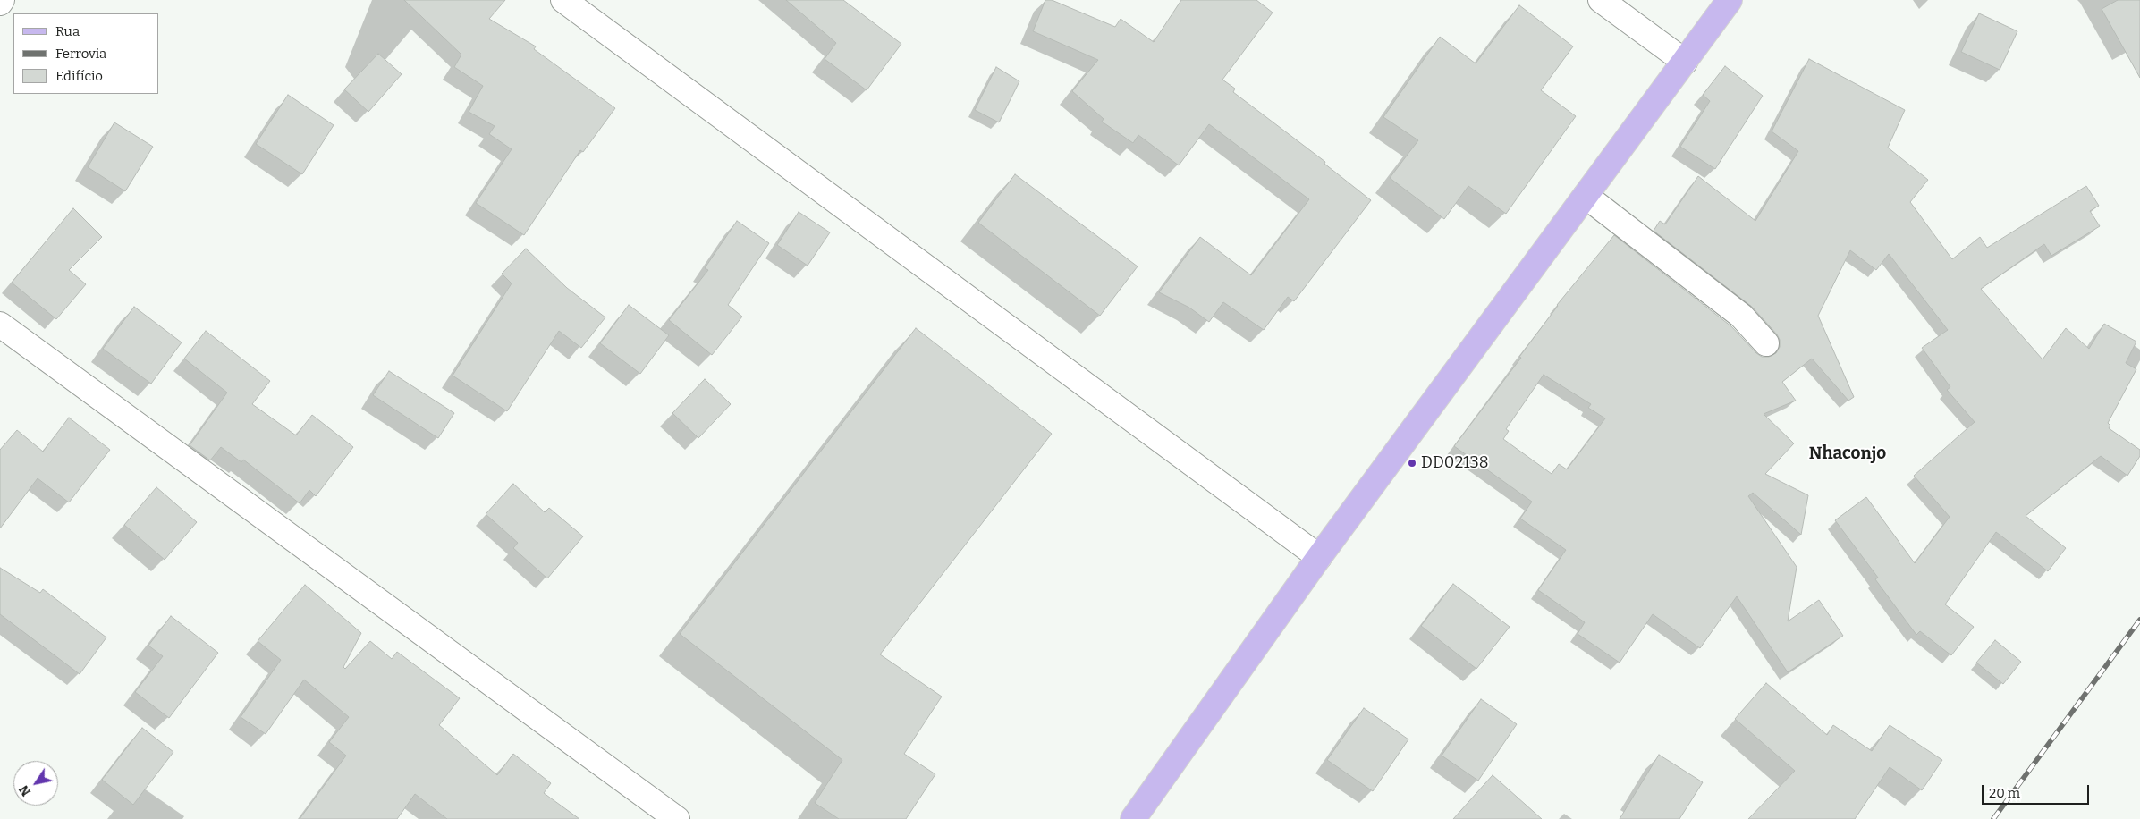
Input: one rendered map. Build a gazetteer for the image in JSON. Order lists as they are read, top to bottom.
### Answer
{
  "districts": ["Nhaconjo"],
  "places": ["DD02138"],
  "legend": ["Rua", "Ferrovia", "Edifício"],
  "scale_bar": "20 m",
  "north": "bottom left"
}
